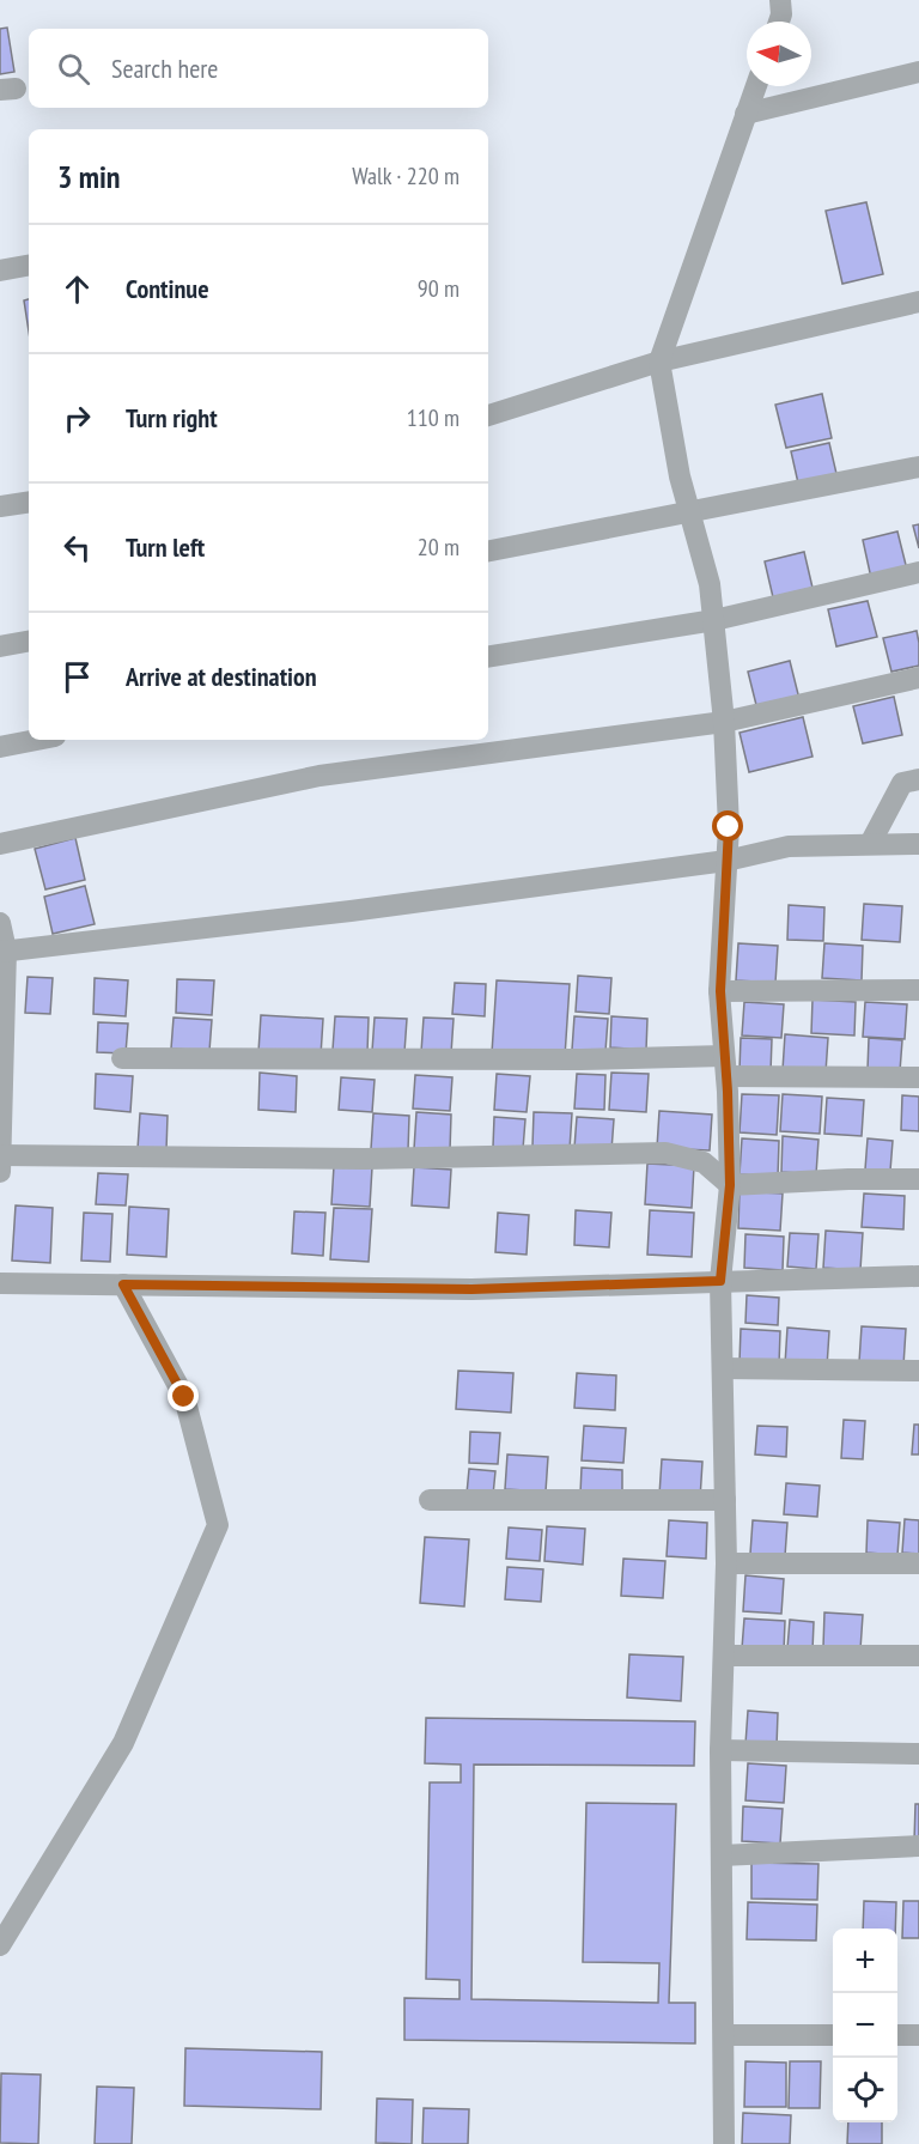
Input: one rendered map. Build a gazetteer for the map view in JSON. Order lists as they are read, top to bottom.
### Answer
{
  "north": "left",
  "page": {
    "search": "Search here",
    "heading": ["3 min", "Walk · 220 m"],
    "list": [
      ["Continue", "90 m"],
      ["Turn right", "110 m"],
      ["Turn left", "20 m"],
      "Arrive at destination"
    ],
    "map_buttons": ["+", "−"]
  }
}
